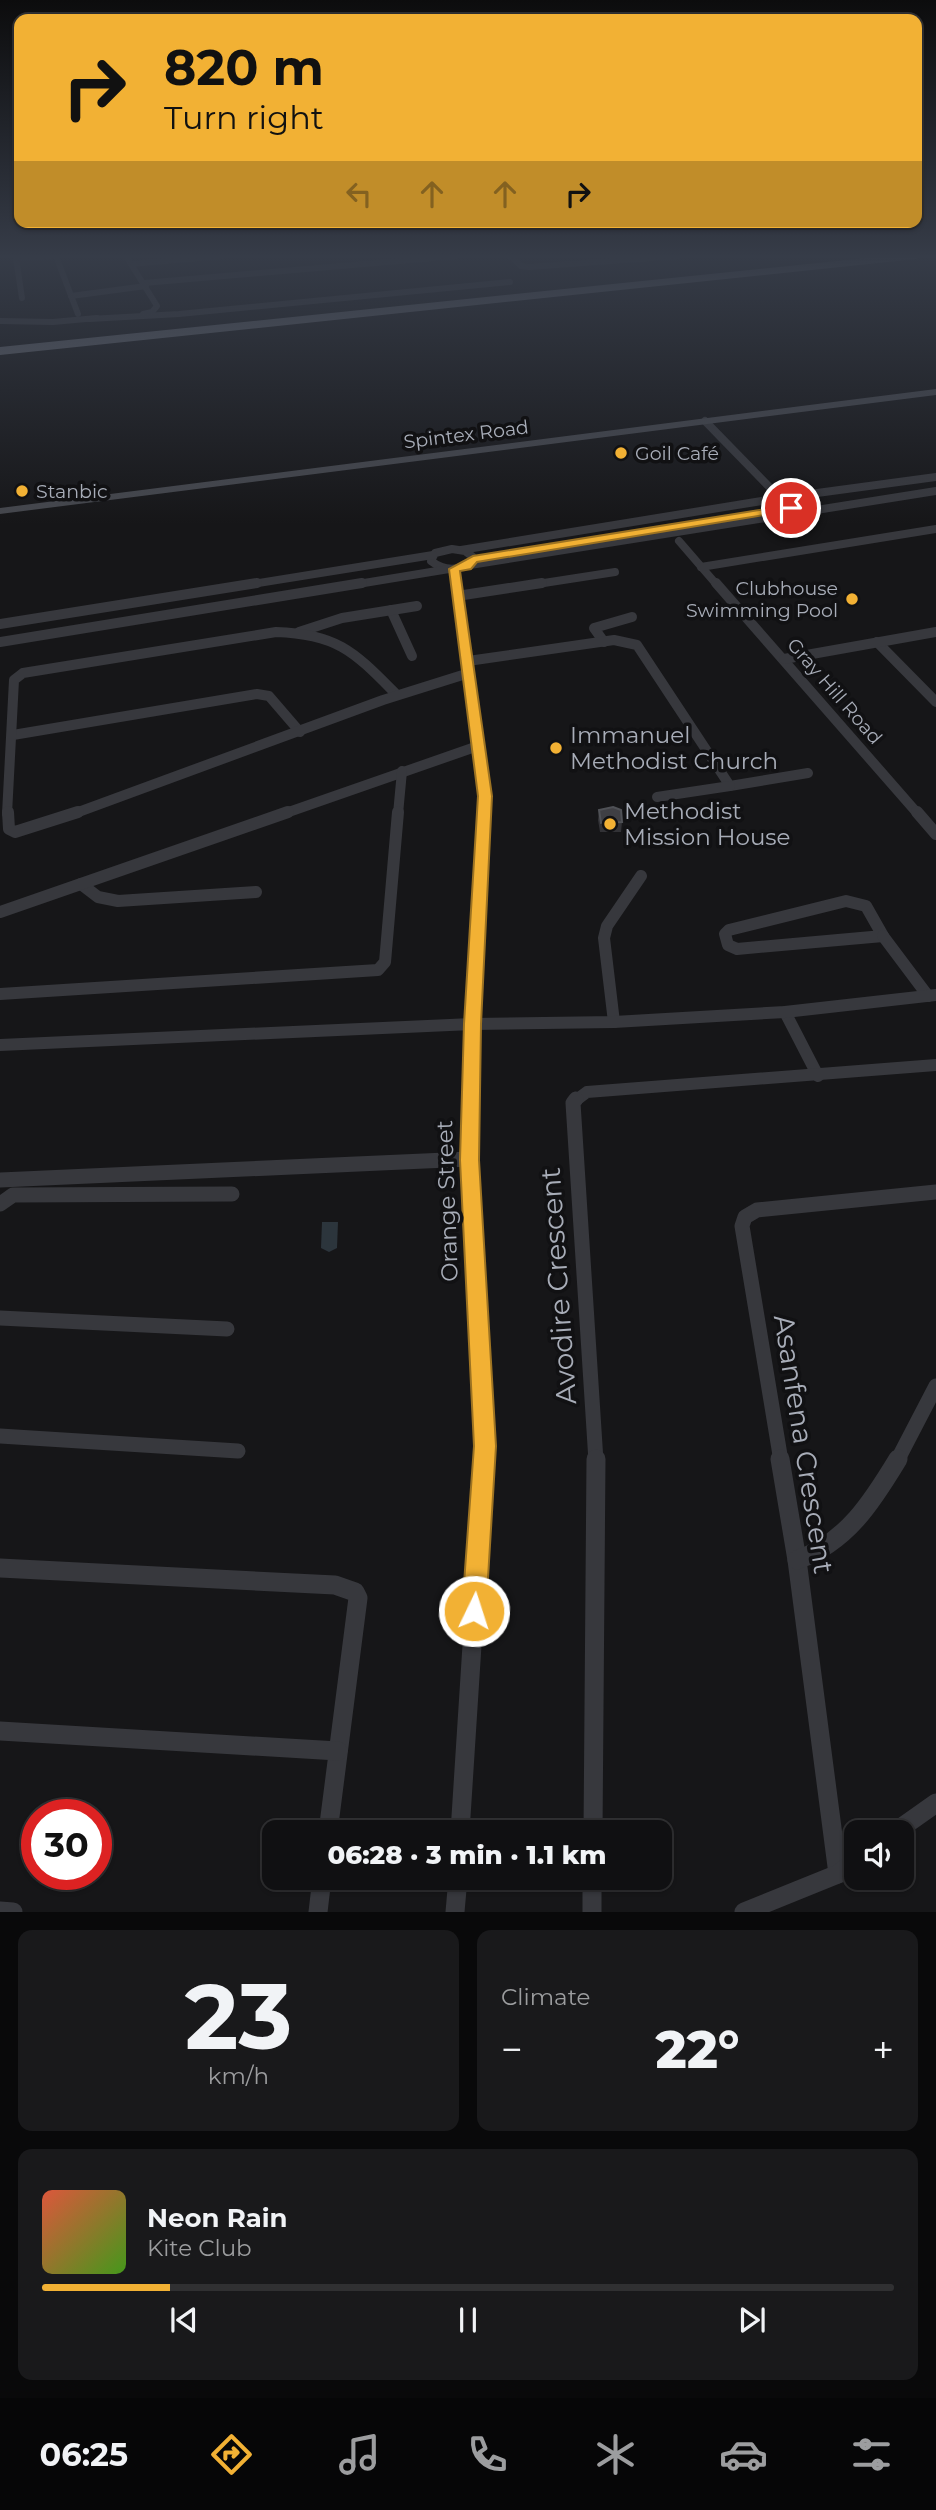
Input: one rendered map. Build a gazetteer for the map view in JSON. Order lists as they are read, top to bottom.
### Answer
{
  "streets": {
    "main road": ["Spintex Road"],
    "street": [
      "Gray Hill Road",
      "Orange Street",
      "Avodire Crescent",
      "Asanfena Crescent"
    ]
  },
  "places": [
    "Goil Café",
    "Stanbic",
    "Clubhouse Swimming Pool",
    "Immanuel Methodist Church",
    "Methodist Mission House"
  ],
  "page": {
    "turn": ["820 m", "Turn right"],
    "limit": "30",
    "trip": "06:28 · 3 min · 1.1 km",
    "tile": [
      ["23", "km/h"],
      "Climate"
    ],
    "heat": ["−", "22°", "+"],
    "song": ["Neon Rain", "Kite Club"],
    "tabs": "06:25"
  }
}
